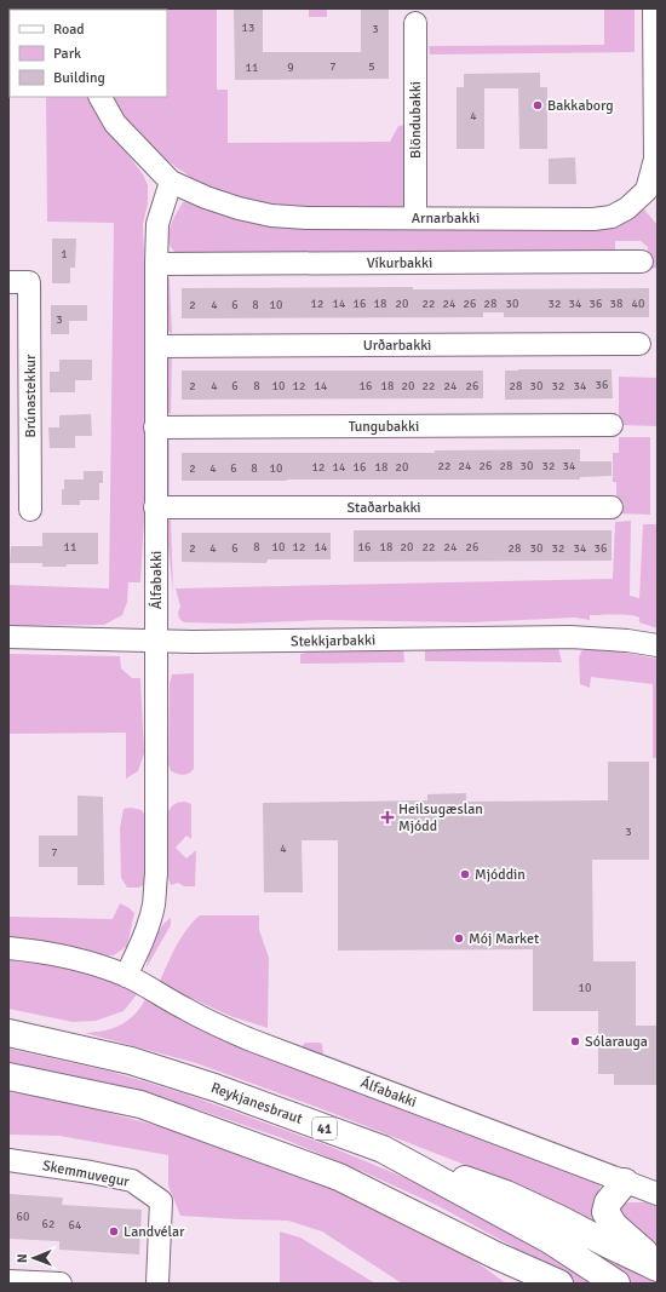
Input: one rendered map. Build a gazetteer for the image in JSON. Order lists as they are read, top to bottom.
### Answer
{
  "streets": {
    "highway": ["Reykjanesbraut", "41"],
    "street": [
      "Blöndubakki",
      "Arnarbakki",
      "Víkurbakki",
      "Urðarbakki",
      "Brúnastekkur",
      "Tungubakki",
      "Staðarbakki",
      "Álfabakki",
      "Stekkjarbakki",
      "Skemmuvegur"
    ]
  },
  "crossings": [
    ["Blöndubakki", "Arnarbakki"],
    ["Arnarbakki", "Álfabakki"],
    ["Víkurbakki", "Álfabakki"],
    ["Urðarbakki", "Álfabakki"],
    ["Tungubakki", "Álfabakki"],
    ["Staðarbakki", "Álfabakki"],
    ["Álfabakki", "Stekkjarbakki"]
  ],
  "places": {
    "other": [
      "Bakkaborg",
      "Mjóddin",
      "Mój Market",
      "Sólarauga",
      "Landvélar"
    ],
    "health": ["Heilsugæslan Mjódd"]
  },
  "house_numbers": [
    "13",
    "3",
    "7",
    "5",
    "11",
    "9",
    "4",
    "1",
    "12",
    "14",
    "16",
    "18",
    "20",
    "22",
    "24",
    "26",
    "28",
    "30",
    "32",
    "34",
    "36",
    "38",
    "40",
    "2",
    "4",
    "6",
    "8",
    "10",
    "3",
    "36",
    "2",
    "4",
    "6",
    "8",
    "10",
    "12",
    "14",
    "16",
    "18",
    "20",
    "22",
    "24",
    "26",
    "28",
    "30",
    "32",
    "34",
    "22",
    "24",
    "26",
    "28",
    "30",
    "32",
    "34",
    "12",
    "14",
    "16",
    "18",
    "20",
    "2",
    "4",
    "6",
    "8",
    "10",
    "11",
    "8",
    "10",
    "12",
    "14",
    "16",
    "18",
    "20",
    "22",
    "24",
    "26",
    "2",
    "4",
    "6",
    "28",
    "30",
    "32",
    "34",
    "36",
    "3",
    "4",
    "7",
    "10",
    "60",
    "62",
    "64"
  ],
  "legend": ["Road", "Park", "Building"],
  "north": "left"
}
